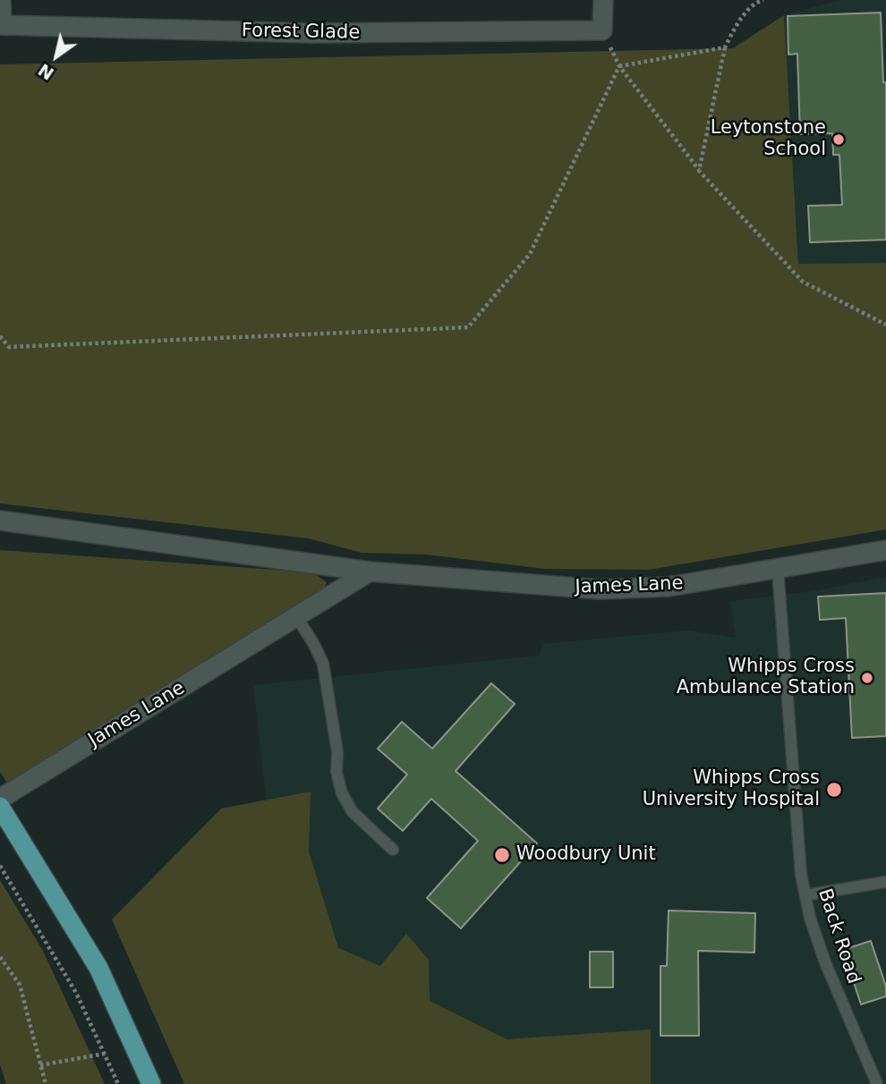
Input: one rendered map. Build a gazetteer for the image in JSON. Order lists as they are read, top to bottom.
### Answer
{
  "streets": {
    "street": ["Forest Glade", "James Lane"],
    "lane": ["Back Road"]
  },
  "crossings": [
    ["James Lane", "Back Road"]
  ],
  "places": [
    "Leytonstone School",
    "Whipps Cross Ambulance Station",
    "Whipps Cross University Hospital",
    "Woodbury Unit"
  ],
  "north": "bottom left"
}
